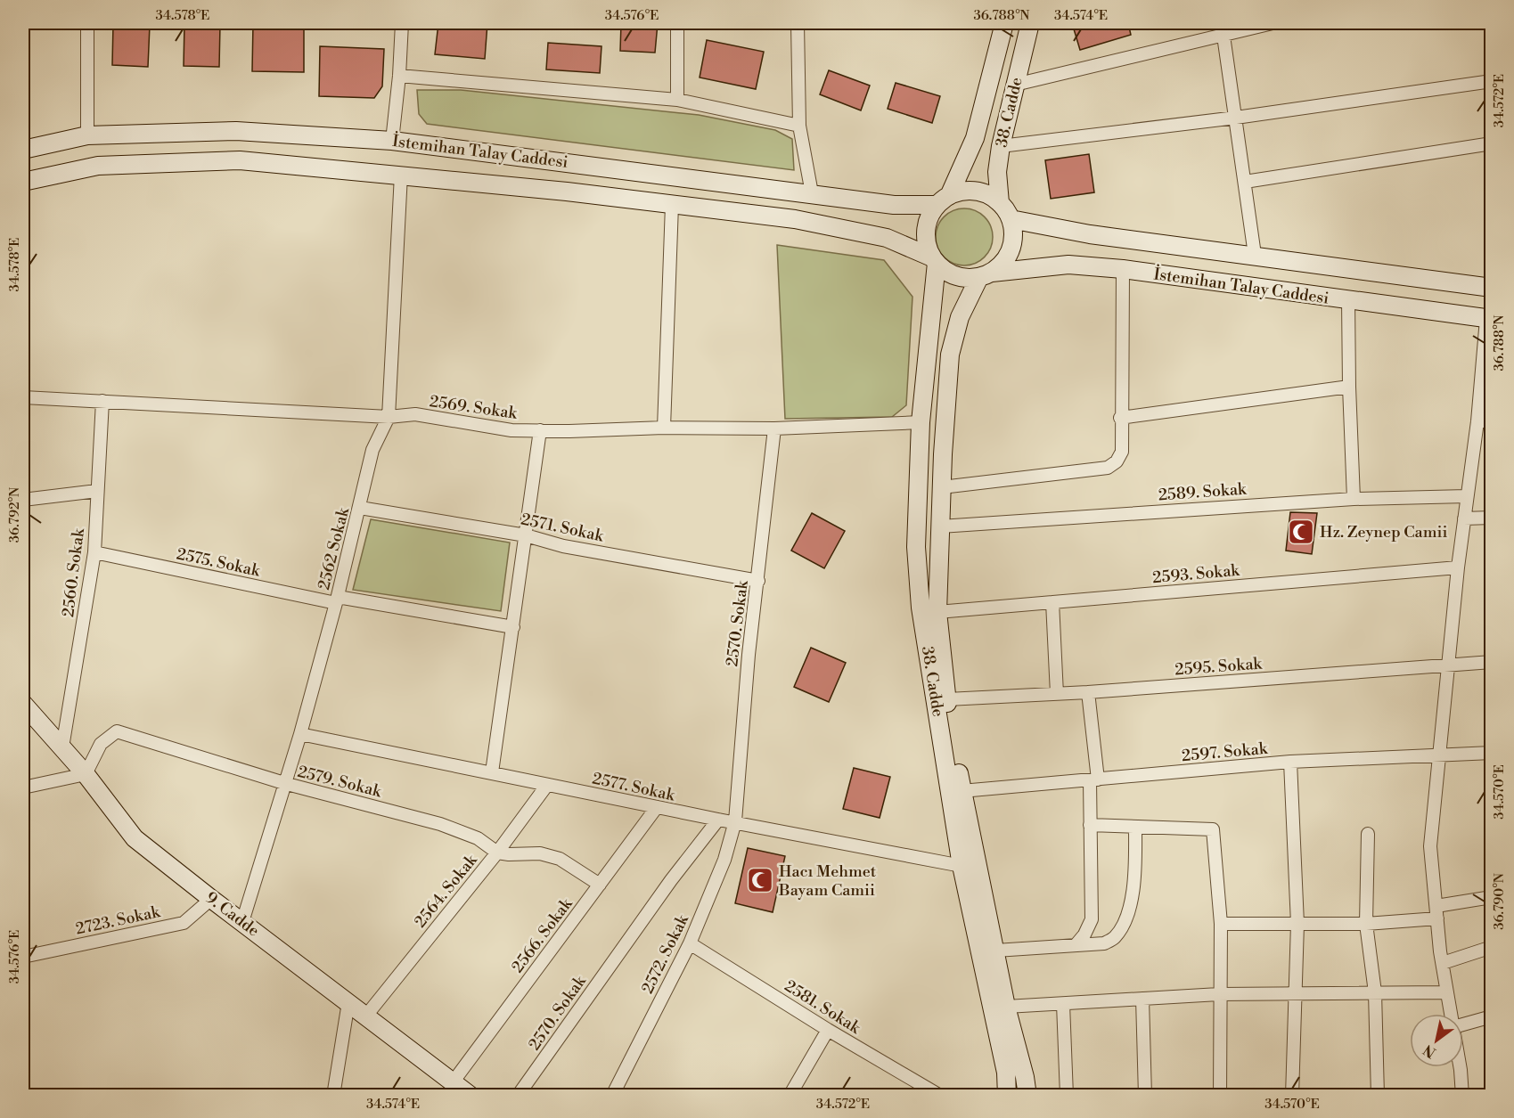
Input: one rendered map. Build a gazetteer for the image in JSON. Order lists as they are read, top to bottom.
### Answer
{
  "streets": {
    "street": [
      "38. Cadde",
      "İstemihan Talay Caddesi",
      "2569. Sokak",
      "2589. Sokak",
      "2571. Sokak",
      "2562 Sokak",
      "2575. Sokak",
      "2560. Sokak",
      "2593. Sokak",
      "2570. Sokak",
      "2595. Sokak",
      "2597. Sokak",
      "2579. Sokak",
      "2577. Sokak",
      "2564. Sokak",
      "9. Cadde",
      "2723. Sokak",
      "2566. Sokak",
      "2572. Sokak",
      "2581. Sokak"
    ]
  },
  "crossings": [
    ["38. Cadde", "İstemihan Talay Caddesi"],
    ["38. Cadde", "2569. Sokak"],
    ["38. Cadde", "2589. Sokak"],
    ["38. Cadde", "2593. Sokak"],
    ["38. Cadde", "2595. Sokak"],
    ["38. Cadde", "2597. Sokak"],
    ["38. Cadde", "2577. Sokak"],
    ["İstemihan Talay Caddesi", "2562 Sokak"],
    ["2569. Sokak", "2562 Sokak"],
    ["2569. Sokak", "2560. Sokak"],
    ["2569. Sokak", "2570. Sokak"],
    ["2571. Sokak", "2562 Sokak"],
    ["2571. Sokak", "2570. Sokak"],
    ["2562 Sokak", "2575. Sokak"],
    ["2562 Sokak", "2579. Sokak"],
    ["2562 Sokak", "2577. Sokak"],
    ["2562 Sokak", "9. Cadde"],
    ["2575. Sokak", "2560. Sokak"],
    ["2560. Sokak", "9. Cadde"],
    ["2570. Sokak", "2577. Sokak"],
    ["2570. Sokak", "2572. Sokak"],
    ["2579. Sokak", "2564. Sokak"],
    ["2579. Sokak", "9. Cadde"],
    ["2577. Sokak", "2564. Sokak"],
    ["2577. Sokak", "2566. Sokak"],
    ["2577. Sokak", "2572. Sokak"],
    ["2564. Sokak", "9. Cadde"],
    ["9. Cadde", "2723. Sokak"],
    ["9. Cadde", "2566. Sokak"],
    ["2572. Sokak", "2581. Sokak"]
  ],
  "places": {
    "mosque": ["Hz. Zeynep Camii", "Hacı Mehmet Bayam Camii"]
  },
  "north": "bottom left",
  "coordinates": [
    "34.578°E",
    "34.576°E",
    "36.788°N",
    "34.574°E",
    "34.572°E",
    "36.792°N",
    "34.570°E",
    "36.790°N"
  ]
}
